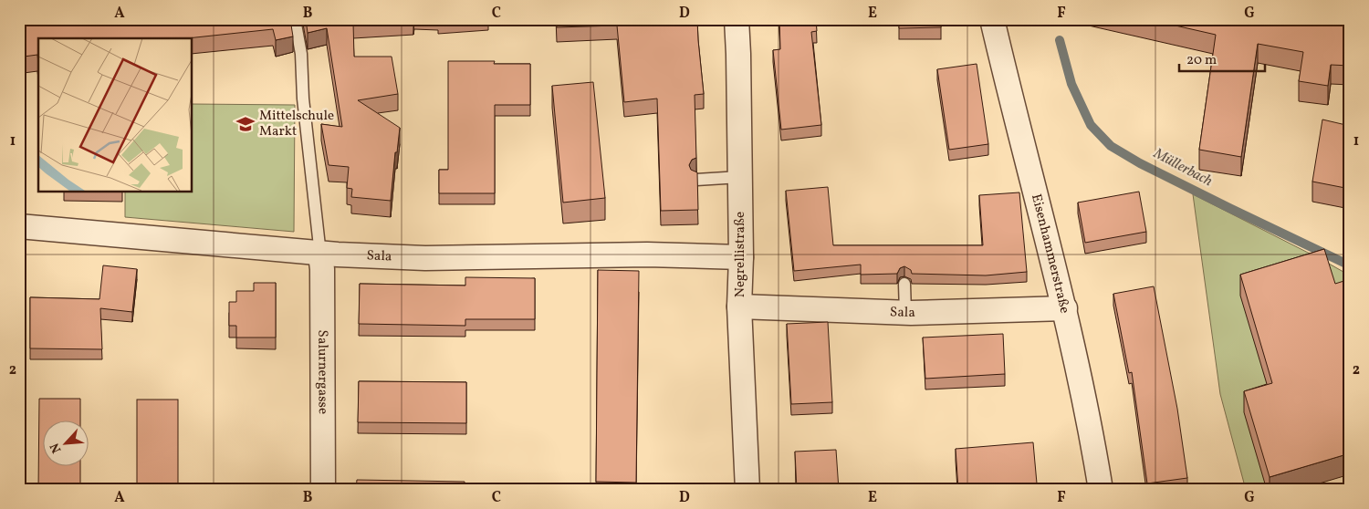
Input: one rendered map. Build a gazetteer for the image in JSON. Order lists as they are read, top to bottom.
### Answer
{
  "streets": {
    "street": [
      "Eisenhammerstraße",
      "Negrellistraße",
      "Sala",
      "Salurnergasse"
    ]
  },
  "crossings": [
    ["Eisenhammerstraße", "Sala"],
    ["Negrellistraße", "Sala"],
    ["Sala", "Salurnergasse"]
  ],
  "water": ["Müllerbach"],
  "places": {
    "school or university": ["Mittelschule Markt"]
  },
  "scale_bar": "20 m",
  "north": "bottom left",
  "grid": {
    "columns": [
      "A",
      "B",
      "C",
      "D",
      "E",
      "F",
      "G"
    ],
    "rows": ["1", "2"]
  }
}
